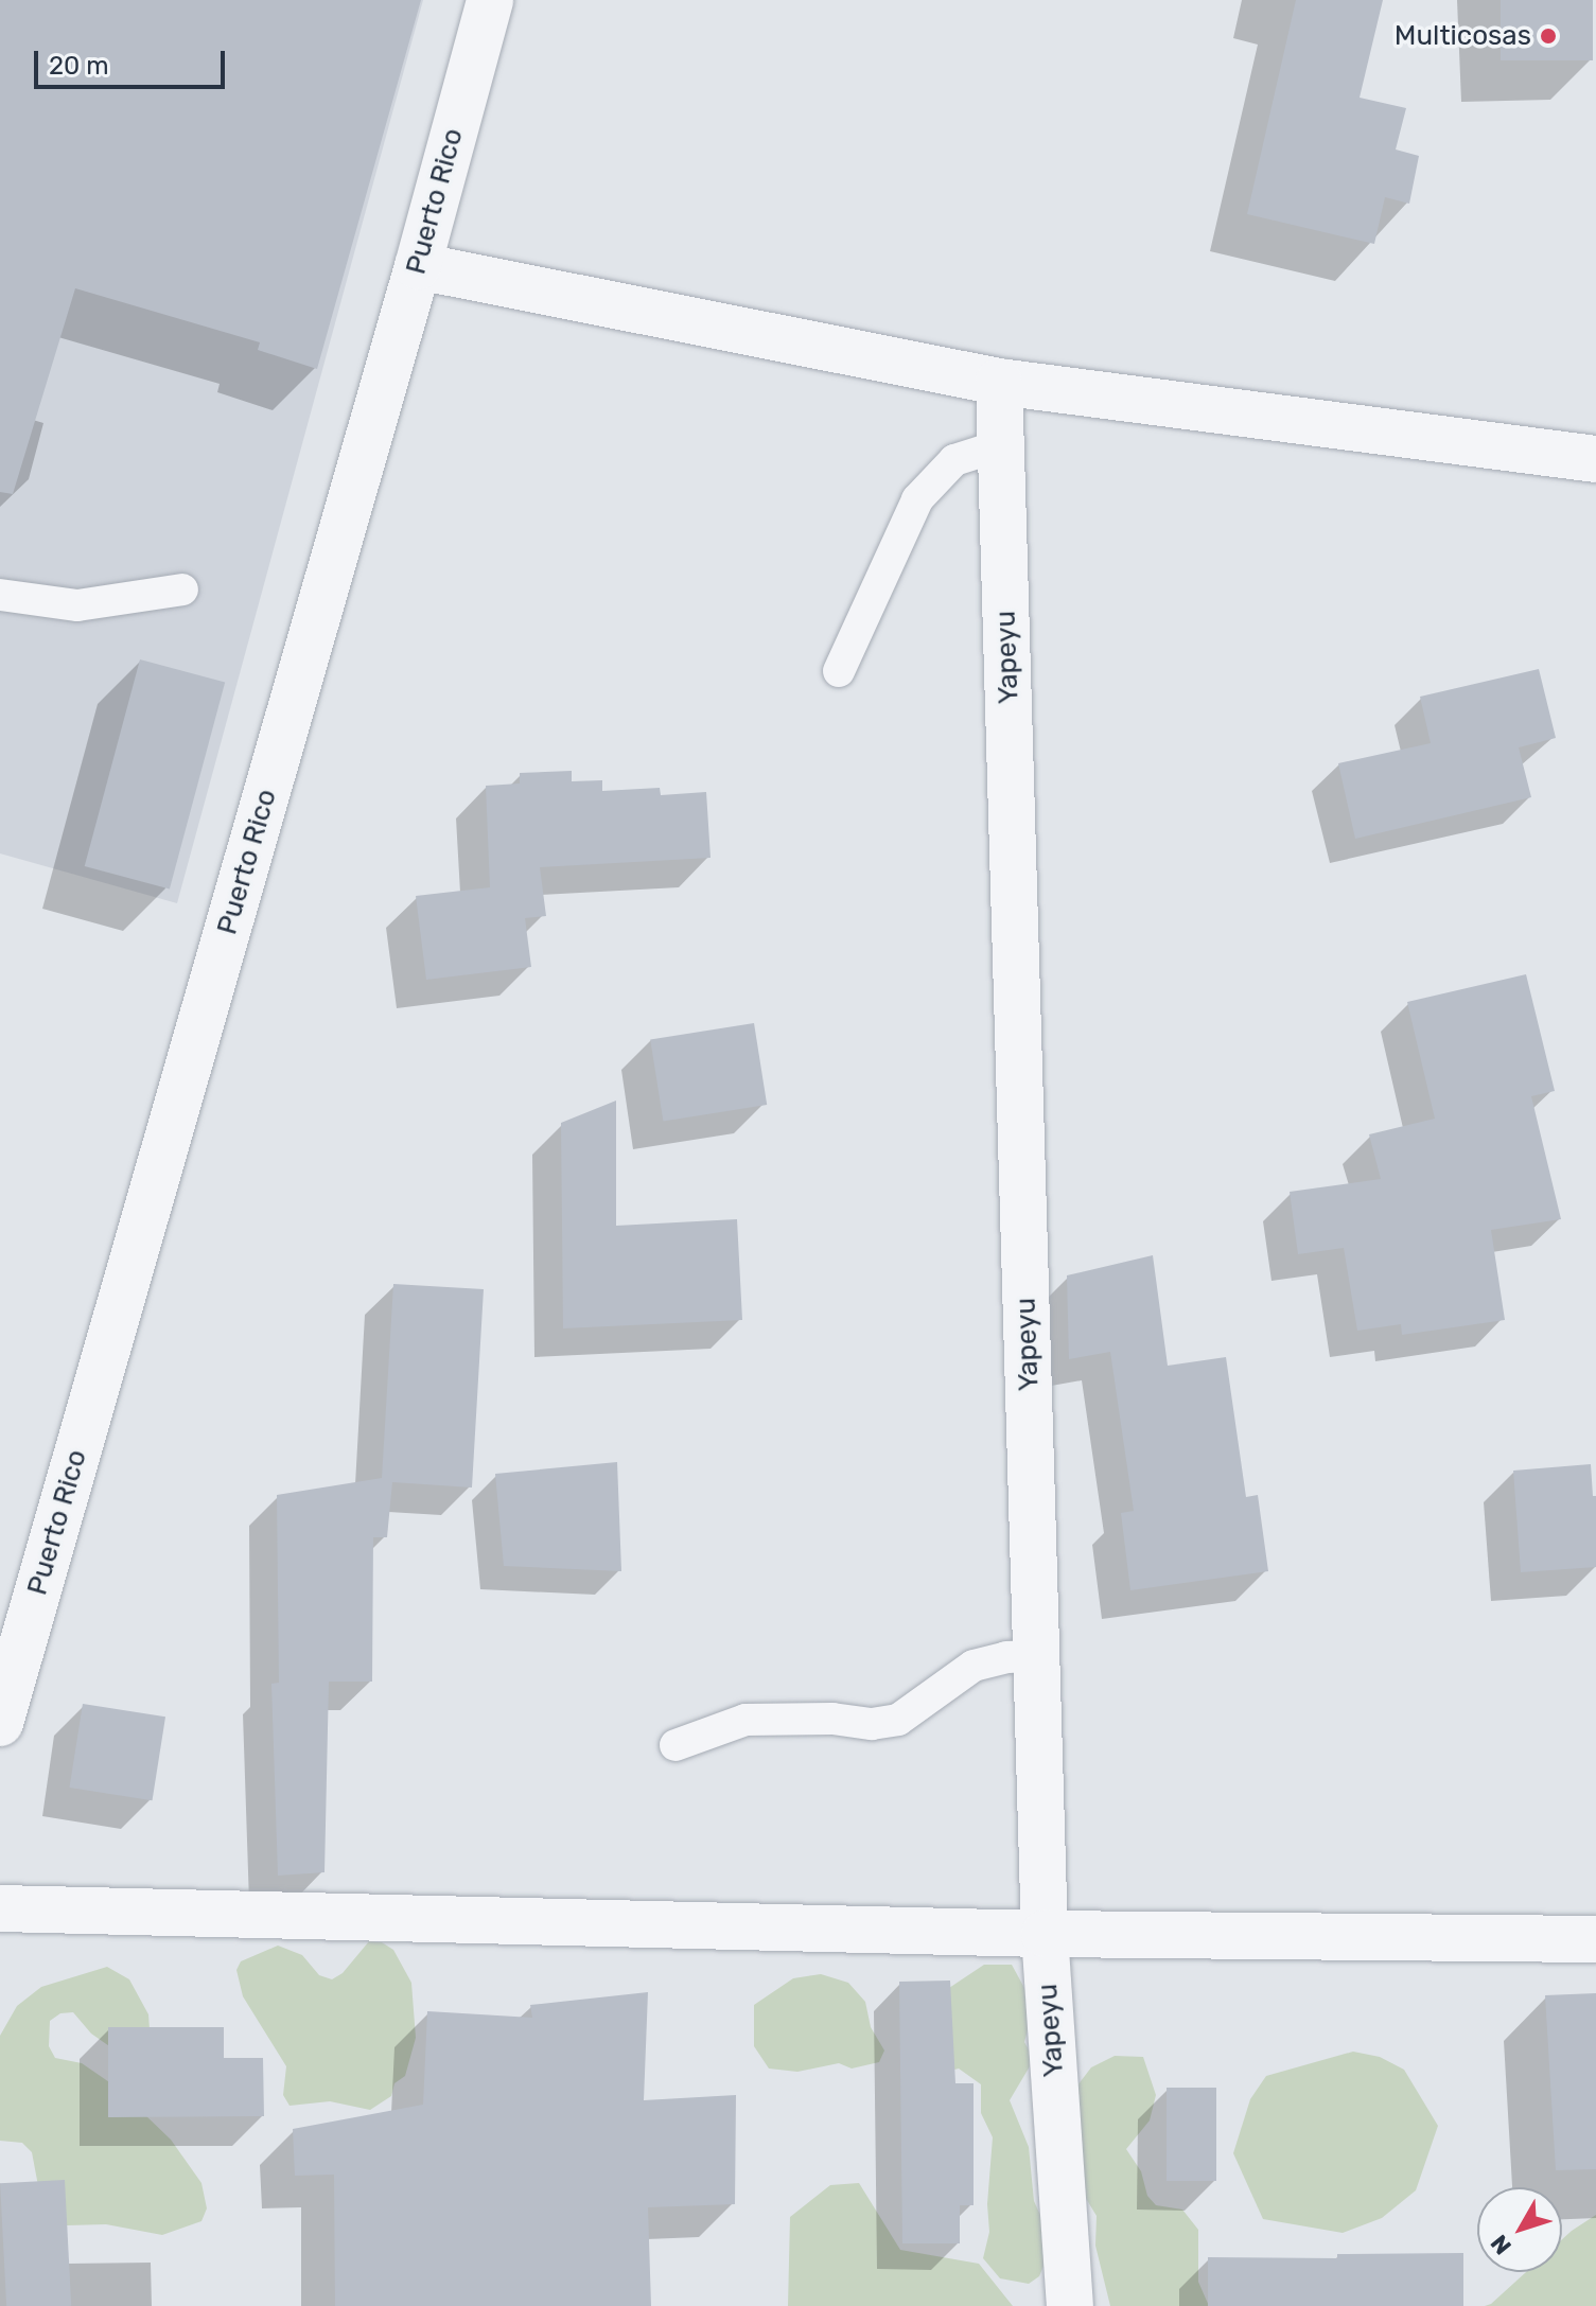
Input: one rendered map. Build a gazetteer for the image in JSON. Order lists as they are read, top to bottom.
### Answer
{
  "streets": {
    "street": ["Puerto Rico", "Yapeyu"]
  },
  "places": ["Multicosas"],
  "scale_bar": "20 m",
  "north": "bottom left"
}
